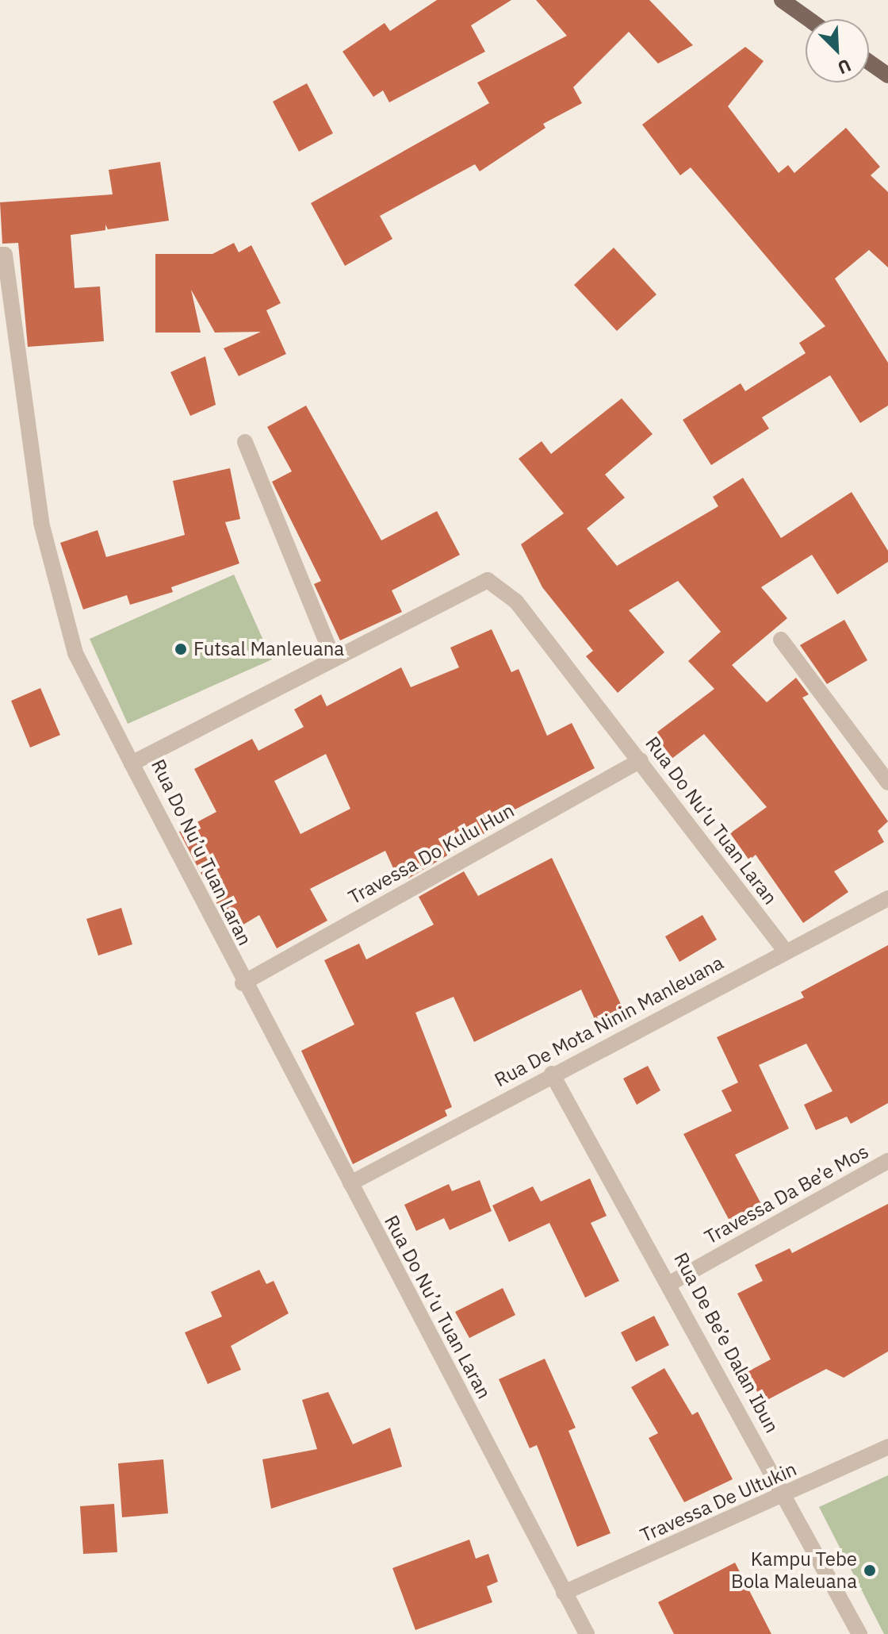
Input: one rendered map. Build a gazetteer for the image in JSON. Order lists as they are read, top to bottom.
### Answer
{
  "streets": {
    "street": [
      "Rua Do Nu’u Tuan Laran",
      "Travessa Do Kulu Hun",
      "Rua De Mota Ninin Manleuana",
      "Travessa Da Be’e Mos",
      "Rua De Be’e Dalan Ibun",
      "Travessa De Ultukin"
    ]
  },
  "crossings": [
    ["Rua Do Nu’u Tuan Laran", "Travessa Do Kulu Hun"],
    ["Rua Do Nu’u Tuan Laran", "Rua De Mota Ninin Manleuana"],
    ["Rua Do Nu’u Tuan Laran", "Travessa De Ultukin"],
    ["Rua De Mota Ninin Manleuana", "Rua De Be’e Dalan Ibun"],
    ["Travessa Da Be’e Mos", "Rua De Be’e Dalan Ibun"],
    ["Rua De Be’e Dalan Ibun", "Travessa De Ultukin"]
  ],
  "places": ["Futsal Manleuana", "Kampu Tebe Bola Maleuana"],
  "north": "bottom right"
}
